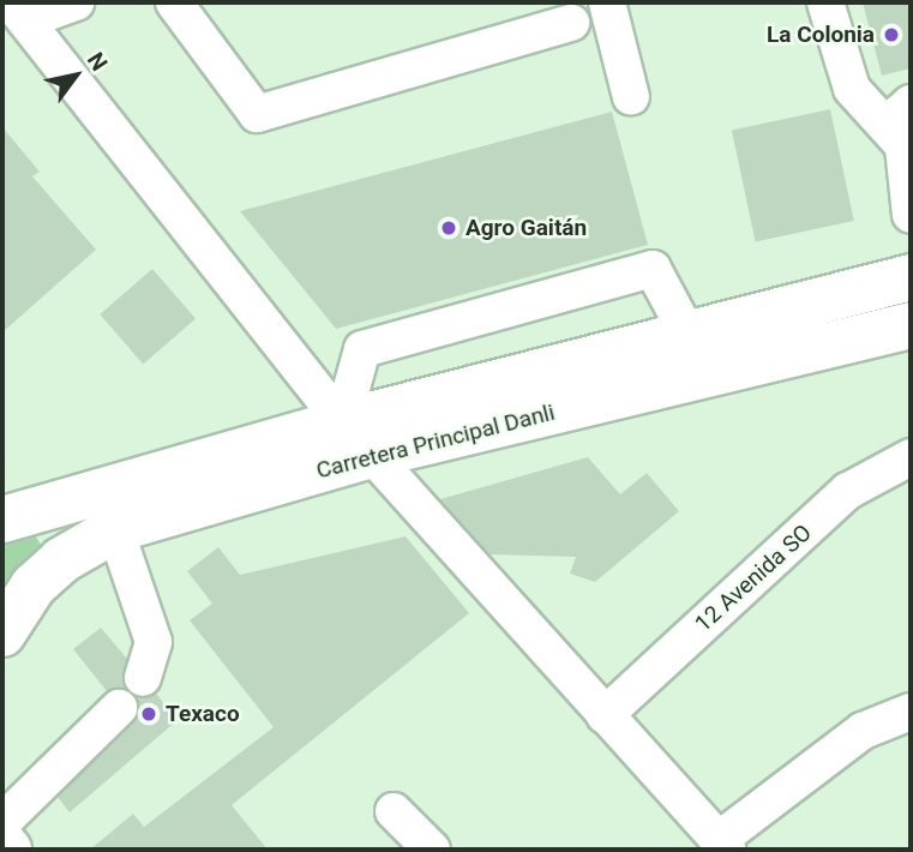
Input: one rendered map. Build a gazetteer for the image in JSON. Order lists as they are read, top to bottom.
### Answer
{
  "streets": {
    "main road": ["Carretera Principal Danli"],
    "street": ["12 Avenida SO"]
  },
  "places": ["La Colonia", "Agro Gaitán", "Texaco"],
  "north": "top right"
}
